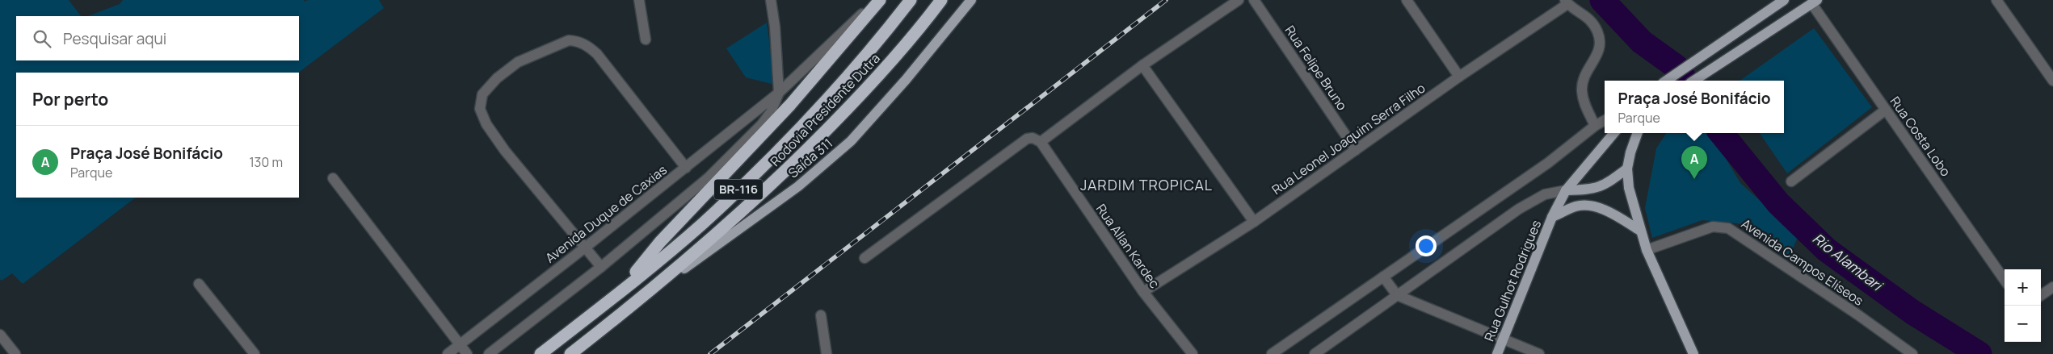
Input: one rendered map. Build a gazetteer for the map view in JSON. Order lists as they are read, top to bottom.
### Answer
{
  "streets": {
    "highway": ["Rodovia Presidente Dutra", "BR-116"],
    "main road": ["Saída 311", "Rua Gulhot Rodrigues"],
    "street": [
      "Rua Felipe Bruno",
      "Rua Costa Lobo",
      "Rua Leonel Joaquim Serra Filho",
      "Avenida Duque de Caxias",
      "Rua Allan Kardec",
      "Avenida Campos Elíseos"
    ]
  },
  "crossings": [
    ["Rua Felipe Bruno", "Rua Leonel Joaquim Serra Filho"],
    ["Rodovia Presidente Dutra", "Saída 311"],
    ["Rua Leonel Joaquim Serra Filho", "Rua Allan Kardec"]
  ],
  "districts": ["JARDIM TROPICAL"],
  "water": ["Rio Alambari"],
  "page": {
    "search": "Pesquisar aqui",
    "heading": "Por perto",
    "popup": ["Praça José Bonifácio", "Parque"],
    "list": [
      {
        "mark": "A",
        "name": "Praça José Bonifácio",
        "note": "Parque",
        "value": "130 m"
      }
    ],
    "pins": "A",
    "map_buttons": ["+", "−"]
  }
}
